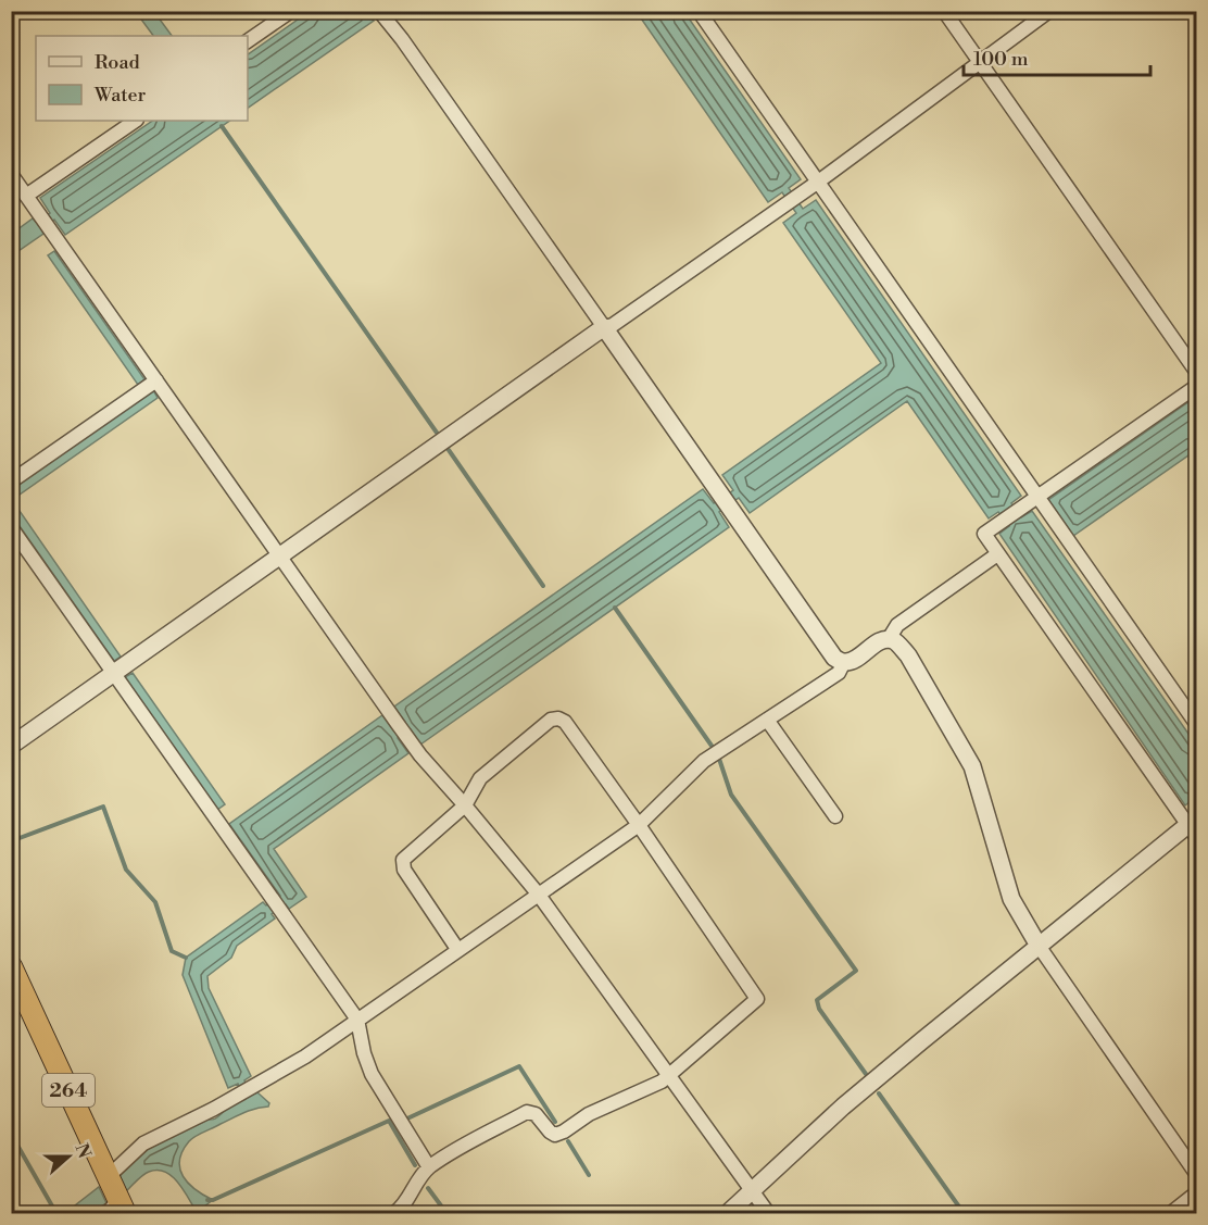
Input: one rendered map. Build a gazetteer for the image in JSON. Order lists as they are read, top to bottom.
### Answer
{
  "streets": {
    "highway": ["264"]
  },
  "legend": ["Road", "Water"],
  "scale_bar": "100 m",
  "north": "right"
}
